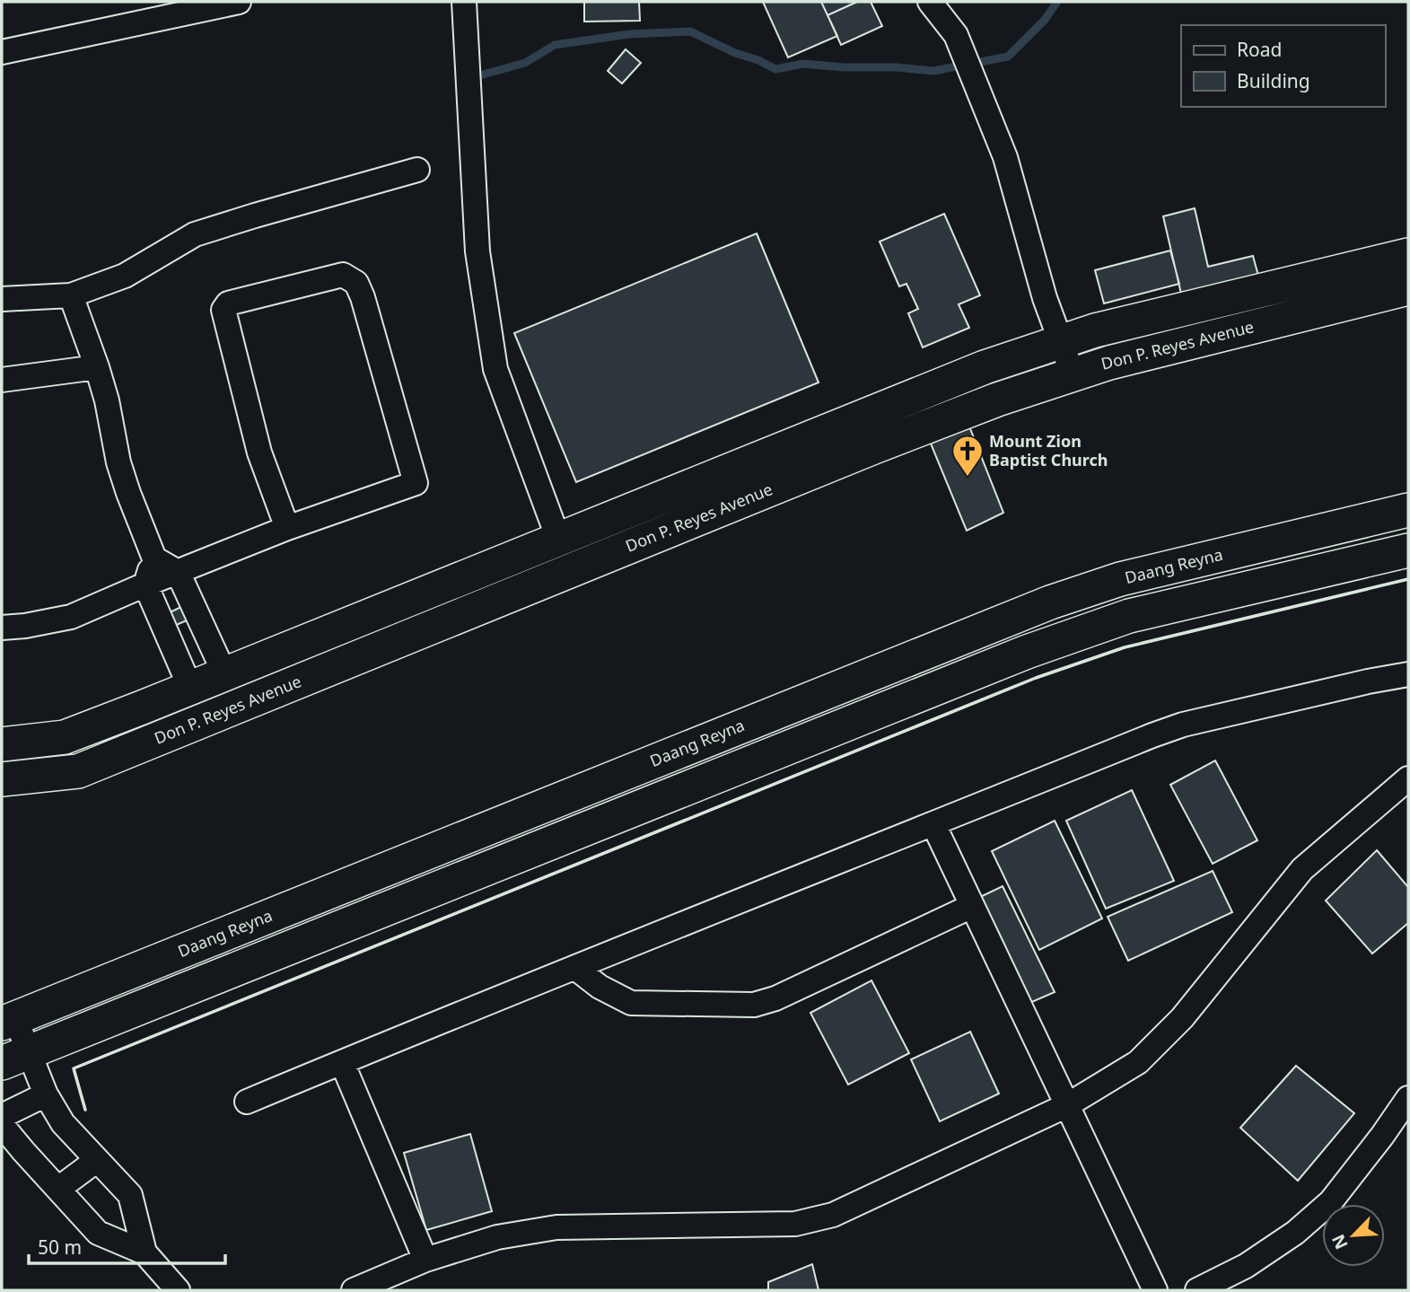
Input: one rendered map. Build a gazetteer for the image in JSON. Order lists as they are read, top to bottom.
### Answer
{
  "streets": {
    "street": ["Don P. Reyes Avenue", "Daang Reyna"]
  },
  "places": {
    "church": ["Mount Zion Baptist Church"]
  },
  "legend": ["Road", "Building"],
  "scale_bar": "50 m",
  "north": "bottom left"
}
